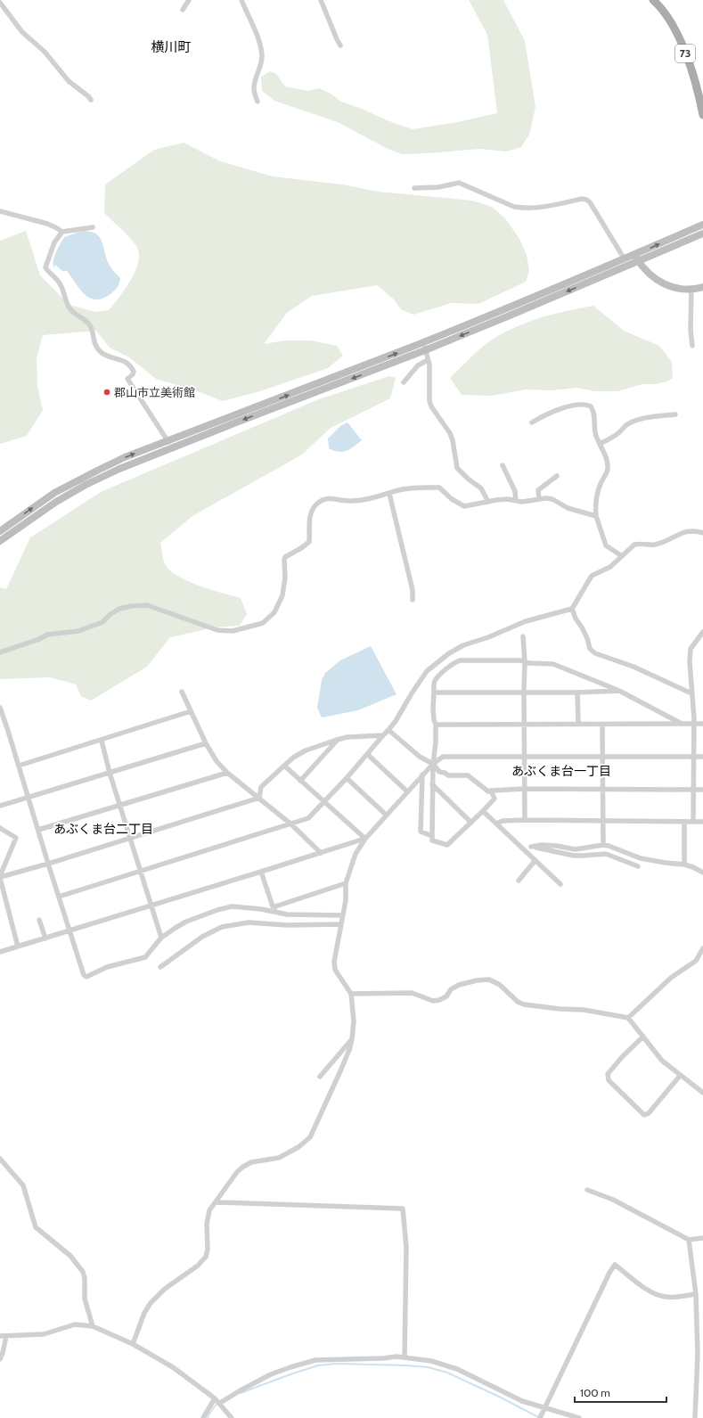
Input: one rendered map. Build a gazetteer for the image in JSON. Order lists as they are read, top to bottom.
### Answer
{
  "streets": {
    "main road": ["73"]
  },
  "districts": ["横川町", "あぶくま台一丁目", "あぶくま台二丁目"],
  "places": ["郡山市立美術館"],
  "scale_bar": "100 m"
}
